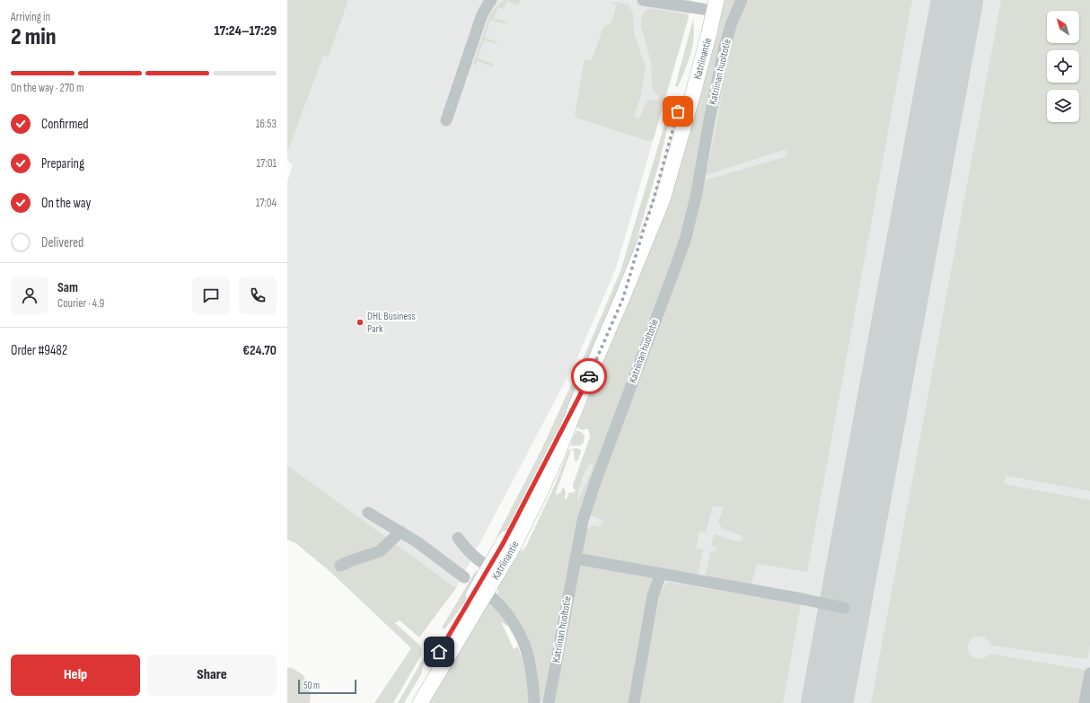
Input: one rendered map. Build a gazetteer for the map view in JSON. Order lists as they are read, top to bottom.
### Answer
{
  "streets": {
    "main road": ["Katriinantie"],
    "lane": ["Katriinan huoltotie"]
  },
  "places": ["DHL Business Park"],
  "scale_bar": "50 m",
  "north": "top left",
  "page": {
    "heading": ["2 min", "Arriving in", "17:24–17:29"],
    "panel": [
      "Sam",
      "Courier · 4.9",
      "Order #9482",
      "€24.70"
    ],
    "bar": "On the way · 270 m",
    "list": [
      ["Confirmed", "16:53"],
      ["Preparing", "17:01"],
      ["On the way", "17:04"],
      "Delivered"
    ],
    "buttons": ["Help", "Share"],
    "scale": "50 m"
  }
}
